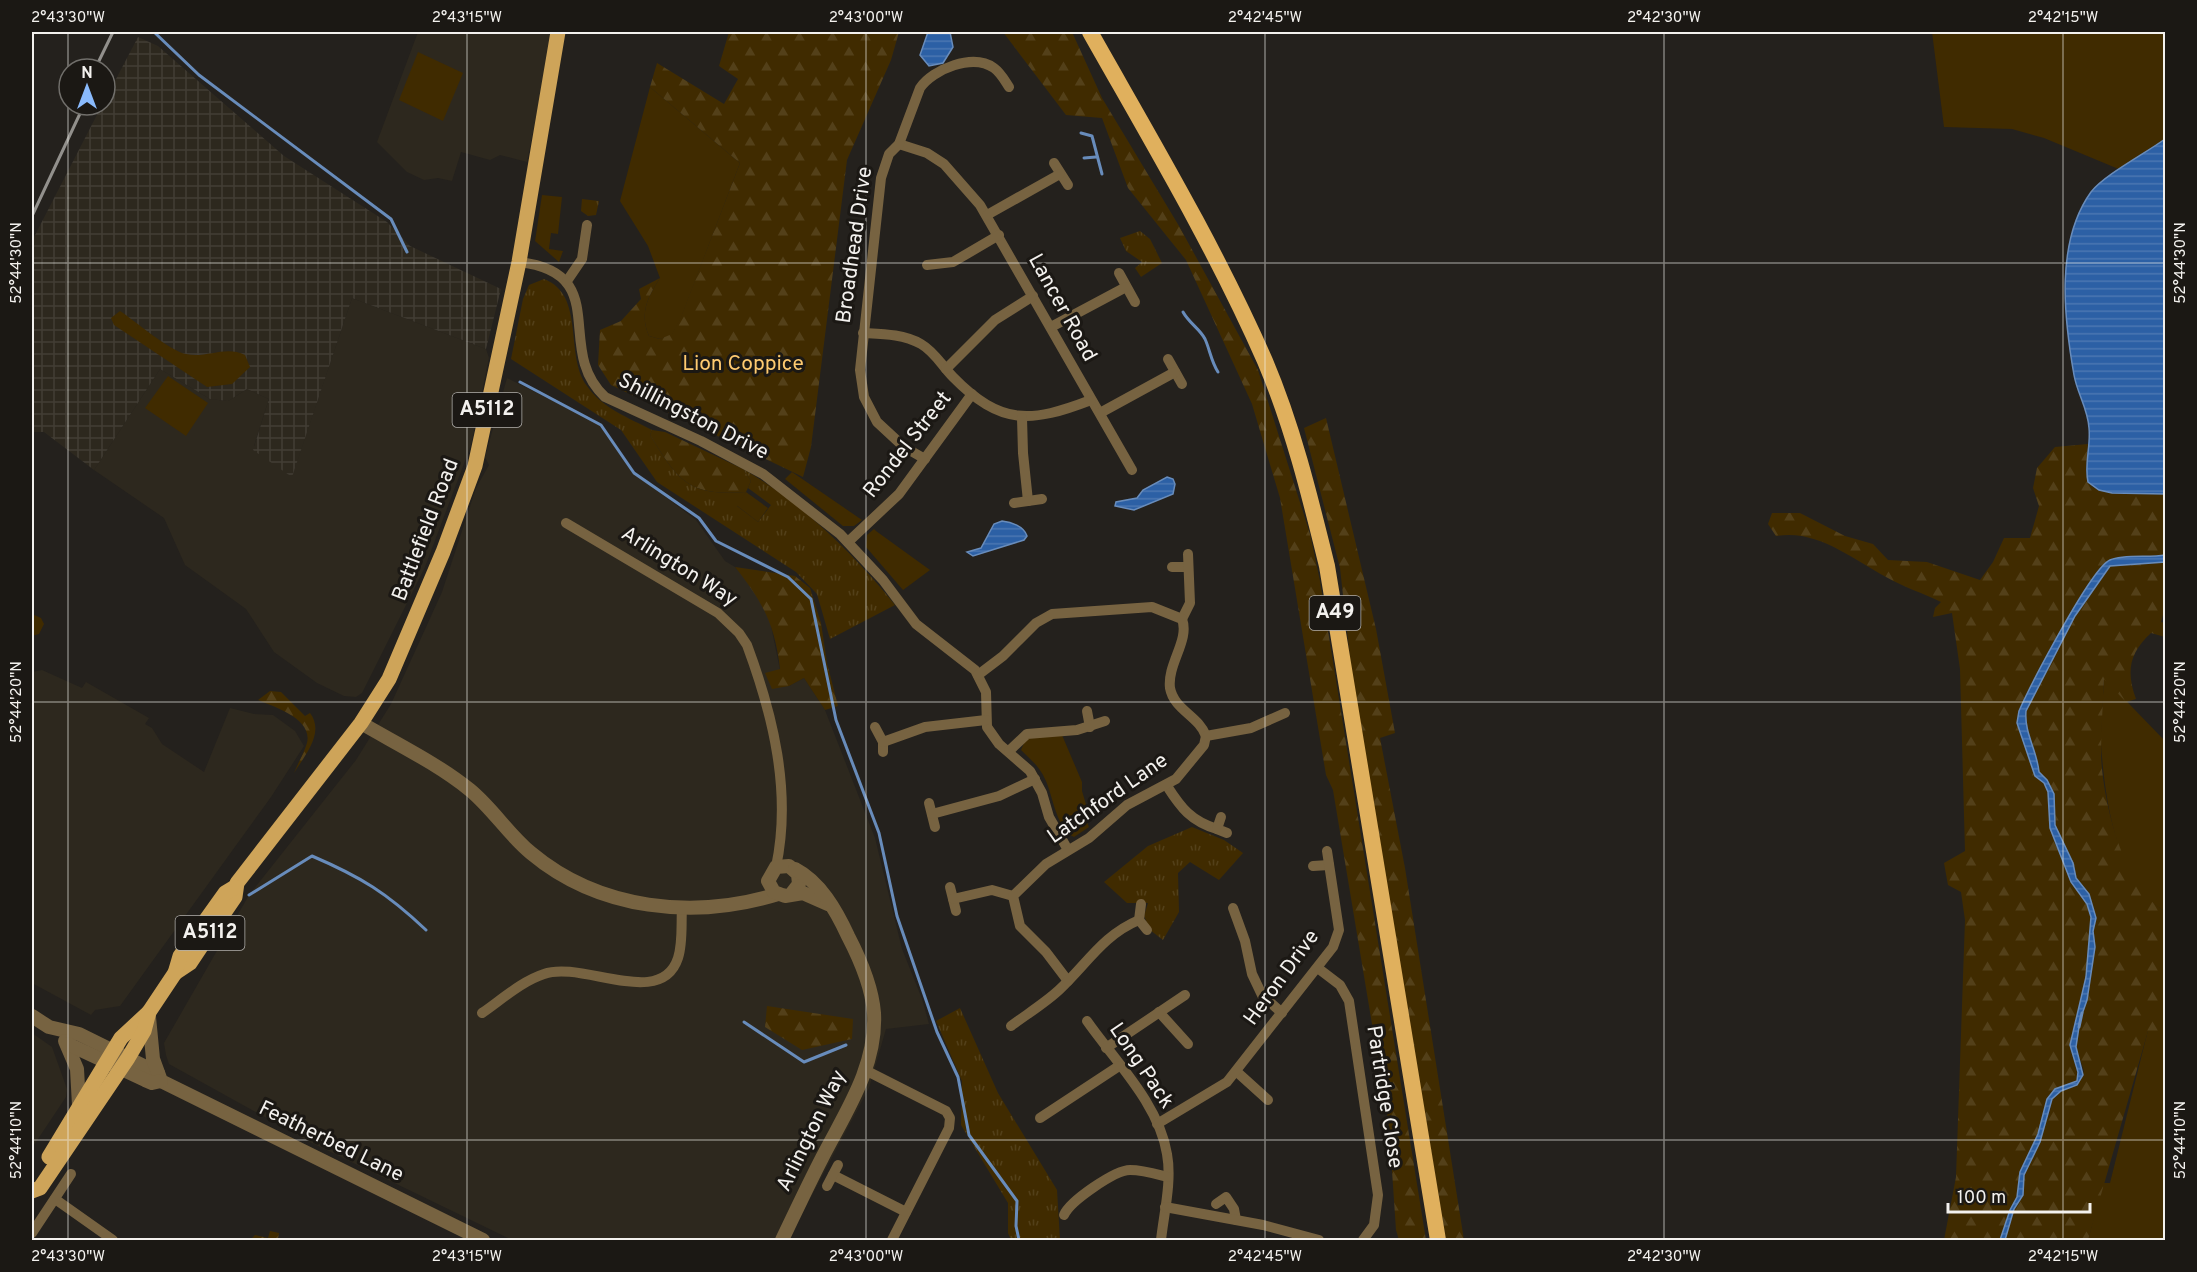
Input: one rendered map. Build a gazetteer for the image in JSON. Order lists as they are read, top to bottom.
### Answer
{
  "streets": {
    "highway": ["A49"],
    "main road": ["A5112", "Battlefield Road"],
    "street": [
      "Broadhead Drive",
      "Lancer Road",
      "Shillingston Drive",
      "Rondel Street",
      "Arlington Way",
      "Latchford Lane",
      "Heron Drive",
      "Long Pack",
      "Partridge Close",
      "Featherbed Lane"
    ]
  },
  "crossings": [
    ["Broadhead Drive", "Lancer Road"],
    ["Broadhead Drive", "Rondel Street"],
    ["A5112", "Battlefield Road"],
    ["A5112", "Featherbed Lane"],
    ["Shillingston Drive", "Rondel Street"],
    ["Battlefield Road", "Arlington Way"],
    ["Battlefield Road", "Featherbed Lane"],
    ["Heron Drive", "Long Pack"],
    ["Heron Drive", "Partridge Close"]
  ],
  "parks": ["Lion Coppice"],
  "scale_bar": "100 m",
  "north": "top",
  "coordinates": [
    "2°43'30\"W",
    "2°43'15\"W",
    "2°43'00\"W",
    "2°42'45\"W",
    "2°42'30\"W",
    "2°42'15\"W",
    "52°44'30\"N",
    "52°44'20\"N",
    "52°44'10\"N"
  ]
}
